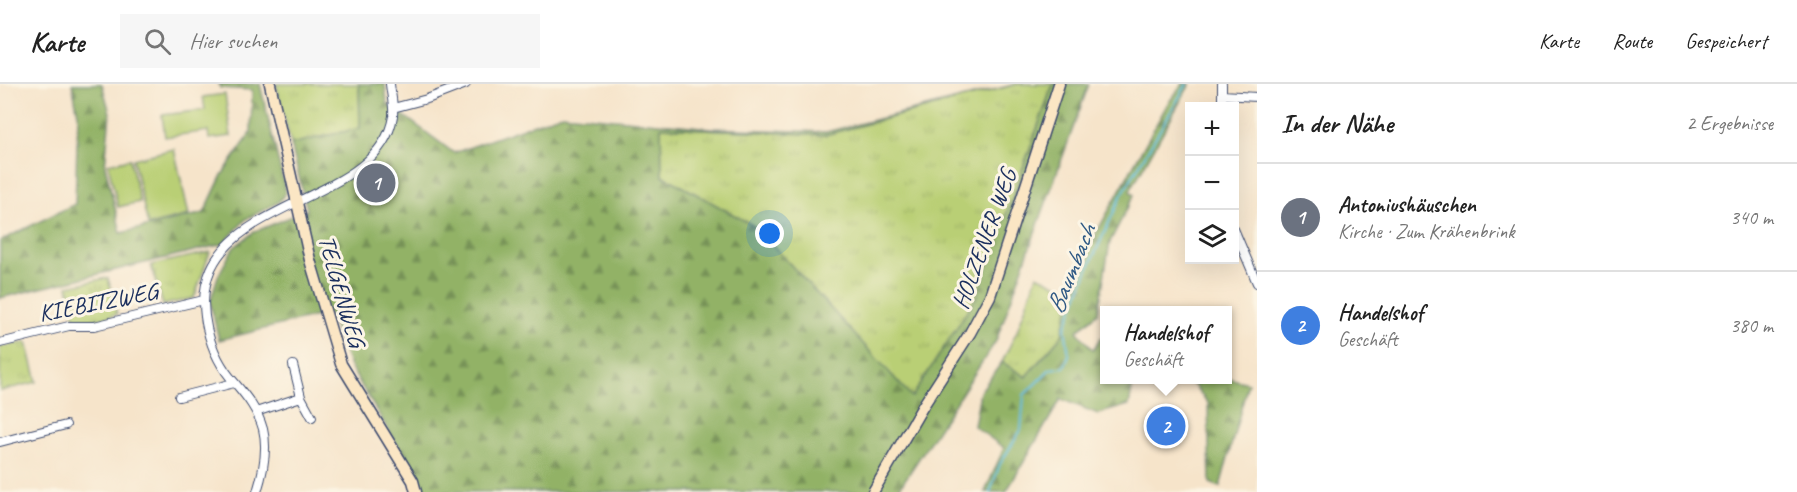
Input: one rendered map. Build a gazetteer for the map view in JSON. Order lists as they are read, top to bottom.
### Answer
{
  "streets": {
    "main road": ["HOLZENER WEG", "TELGENWEG"],
    "street": ["KIEBITZWEG"]
  },
  "water": ["Baumbach"],
  "page": {
    "header": "Karte",
    "search": "Hier suchen",
    "nav": ["Karte", "Route", "Gespeichert"],
    "heading": ["In der Nähe", "2 Ergebnisse"],
    "map_buttons": ["+", "−"],
    "pins": ["1", "2"],
    "list": [
      {
        "mark": "1",
        "name": "Antoniushäuschen",
        "note": "Kirche · Zum Krähenbrink",
        "value": "340 m"
      },
      {
        "mark": "2",
        "name": "Handelshof",
        "note": "Geschäft",
        "value": "380 m"
      }
    ],
    "popup": ["Handelshof", "Geschäft"]
  }
}
